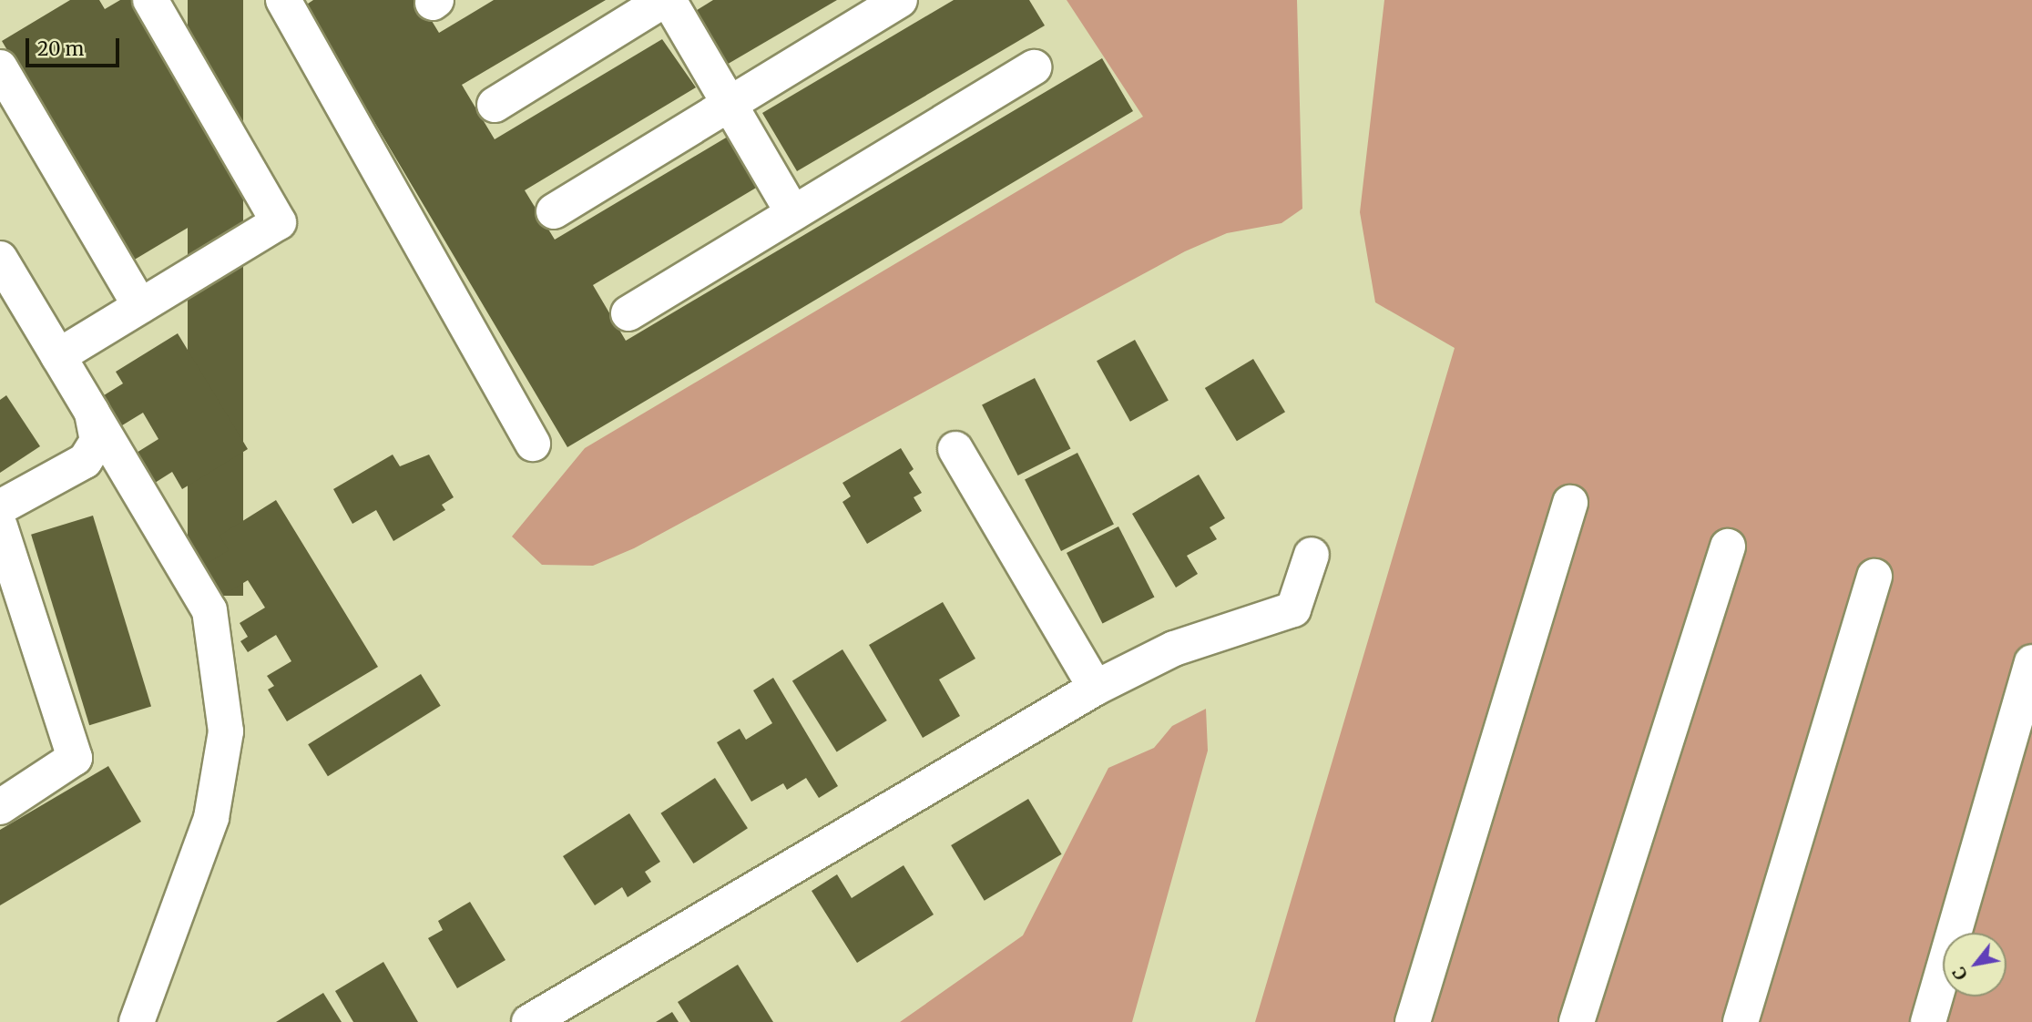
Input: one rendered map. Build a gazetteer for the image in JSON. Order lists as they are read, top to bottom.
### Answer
{
  "scale_bar": "20 m",
  "north": "bottom left"
}
